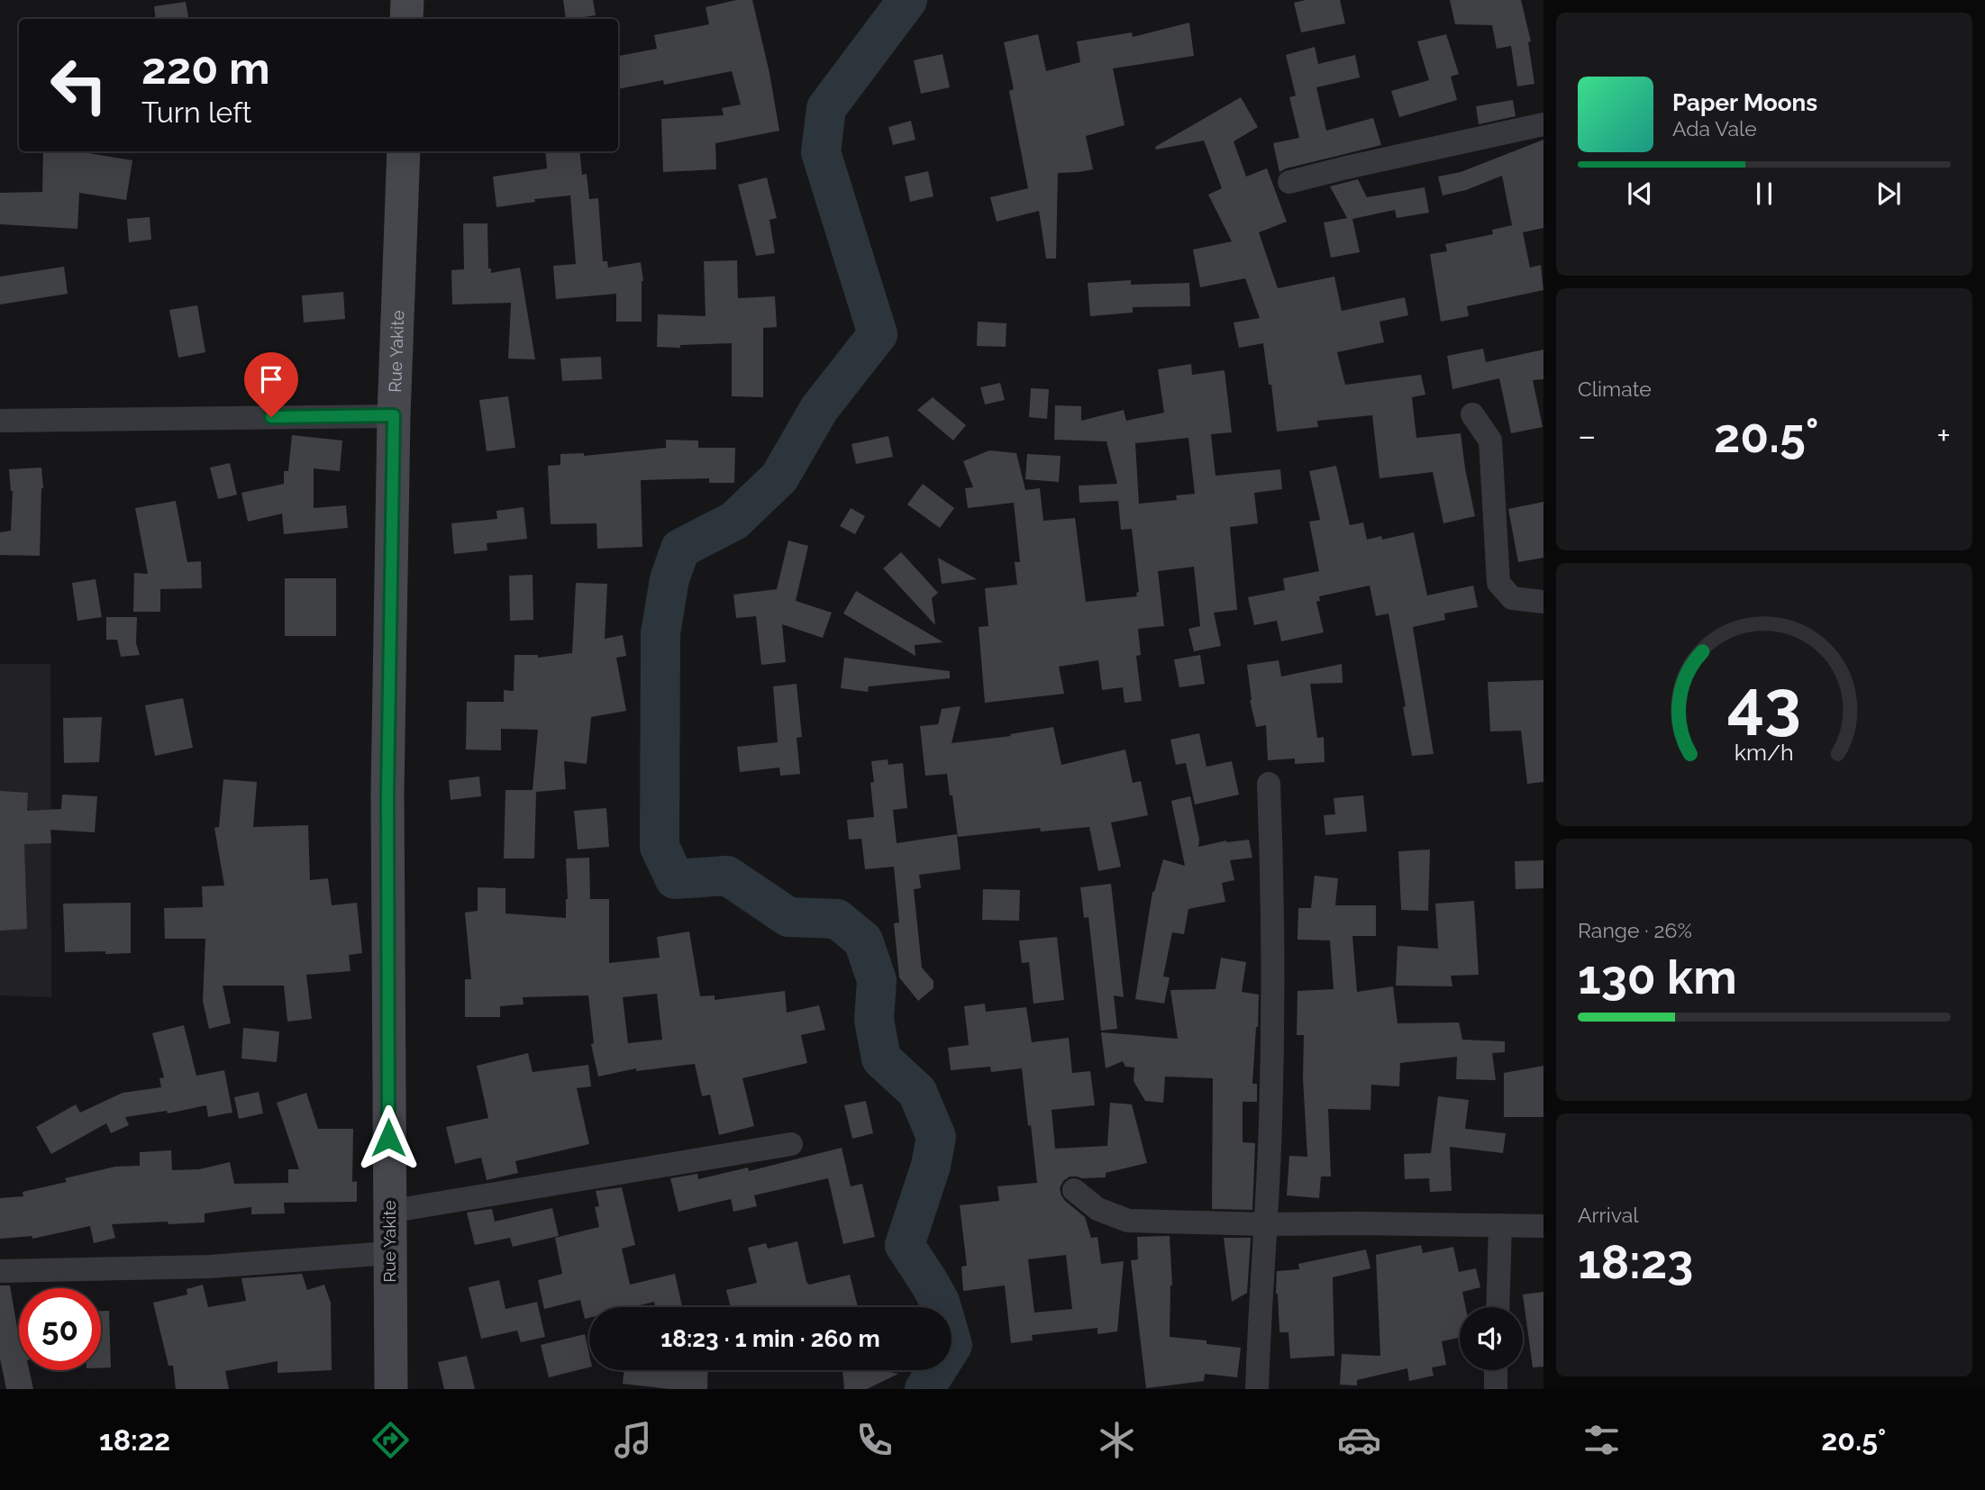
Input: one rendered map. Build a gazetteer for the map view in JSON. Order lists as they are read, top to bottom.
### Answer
{
  "streets": {
    "main road": ["Rue Yakite"]
  },
  "page": {
    "turn": ["220 m", "Turn left"],
    "song": ["Paper Moons", "Ada Vale"],
    "tile": [
      "Climate",
      ["Range · 26%", "130 km"],
      ["Arrival", "18:23"]
    ],
    "heat": ["−", "20.5°", "+"],
    "limit": "50",
    "trip": "18:23 · 1 min · 260 m",
    "tabs": ["18:22", "20.5°"],
    "gauge": ["43", "km/h"]
  }
}
